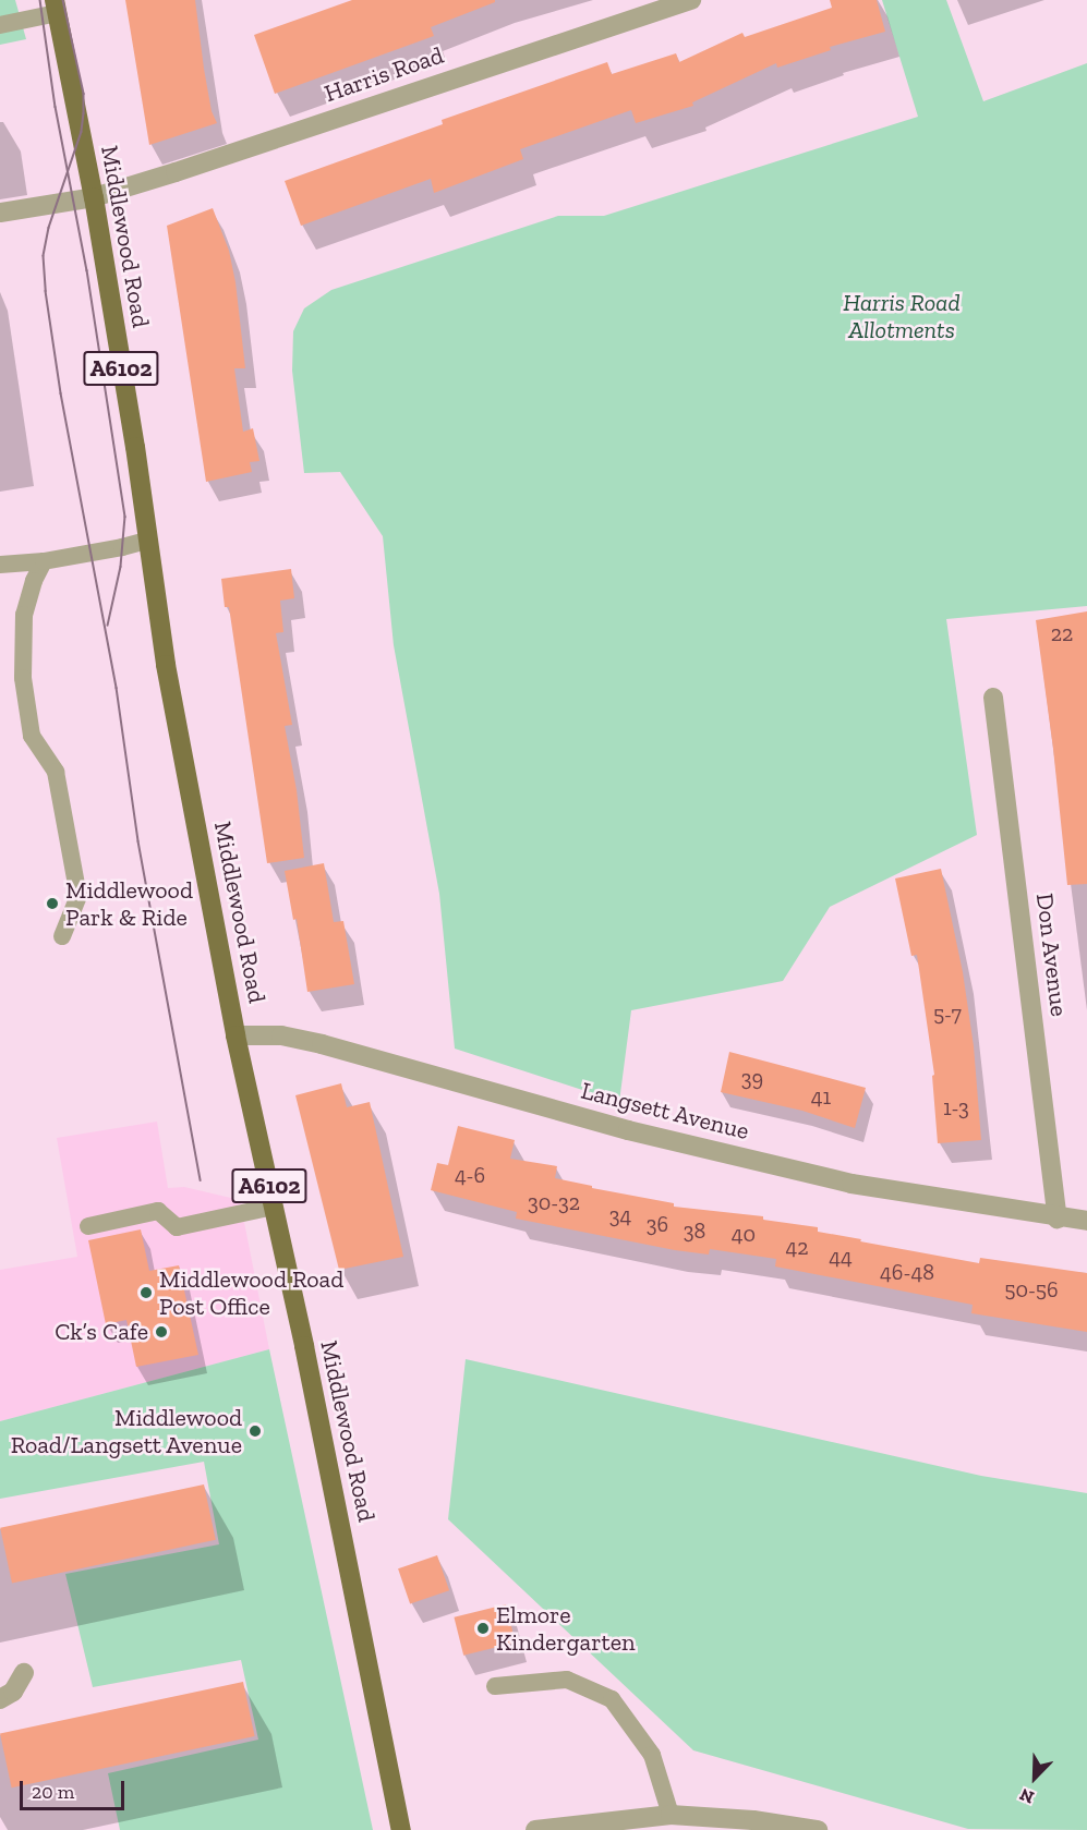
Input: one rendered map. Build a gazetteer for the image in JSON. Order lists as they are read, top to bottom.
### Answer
{
  "streets": {
    "main road": ["Middlewood Road", "A6102"],
    "street": ["Harris Road", "Don Avenue", "Langsett Avenue"]
  },
  "crossings": [
    ["Harris Road", "Middlewood Road"],
    ["Middlewood Road", "Langsett Avenue"],
    ["Don Avenue", "Langsett Avenue"]
  ],
  "parks": ["Harris Road Allotments"],
  "places": [
    "Middlewood Park & Ride",
    "Middlewood Road Post Office",
    "Ck’s Cafe",
    "Middlewood Road/Langsett Avenue",
    "Elmore Kindergarten"
  ],
  "house_numbers": [
    "22",
    "5-7",
    "39",
    "41",
    "1-3",
    "4-6",
    "30-32",
    "34",
    "36",
    "38",
    "40",
    "42",
    "44",
    "46-48",
    "50-56"
  ],
  "scale_bar": "20 m",
  "north": "bottom left"
}
